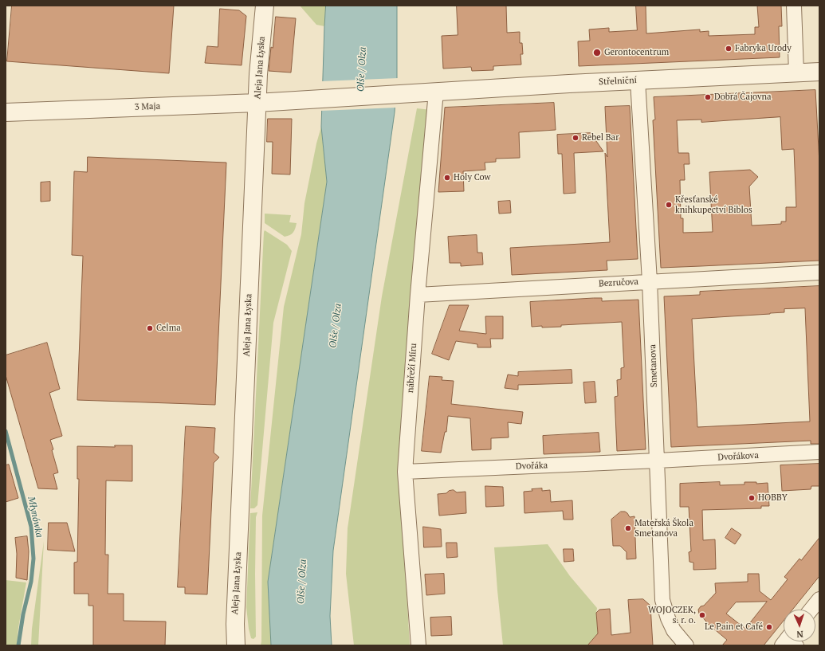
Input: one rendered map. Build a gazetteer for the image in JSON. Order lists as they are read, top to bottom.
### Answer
{
  "streets": {
    "street": [
      "Aleja Jana Łyska",
      "Střelniční",
      "3 Maja",
      "Bezručova",
      "Smetanova",
      "nábřeží Míru",
      "Dvořákova",
      "Dvořáka"
    ]
  },
  "crossings": [
    ["Aleja Jana Łyska", "3 Maja"],
    ["Střelniční", "3 Maja"],
    ["Střelniční", "Smetanova"],
    ["Střelniční", "nábřeží Míru"],
    ["Bezručova", "Smetanova"],
    ["Bezručova", "nábřeží Míru"],
    ["Smetanova", "Dvořákova"],
    ["Smetanova", "Dvořáka"],
    ["nábřeží Míru", "Dvořáka"],
    ["Dvořákova", "Dvořáka"]
  ],
  "water": ["Olše / Olza", "Młynówka"],
  "places": [
    "Fabryka Urody",
    "Gerontocentrum",
    "Dobrá Čajovna",
    "Rebel Bar",
    "Holy Cow",
    "Křesťanské knihkupectví Biblos",
    "Celma",
    "HOBBY",
    "Mateřská Škola Smetanova",
    "WOJOCZEK, s. r. o.",
    "Le Pain et Café"
  ],
  "north": "bottom"
}
